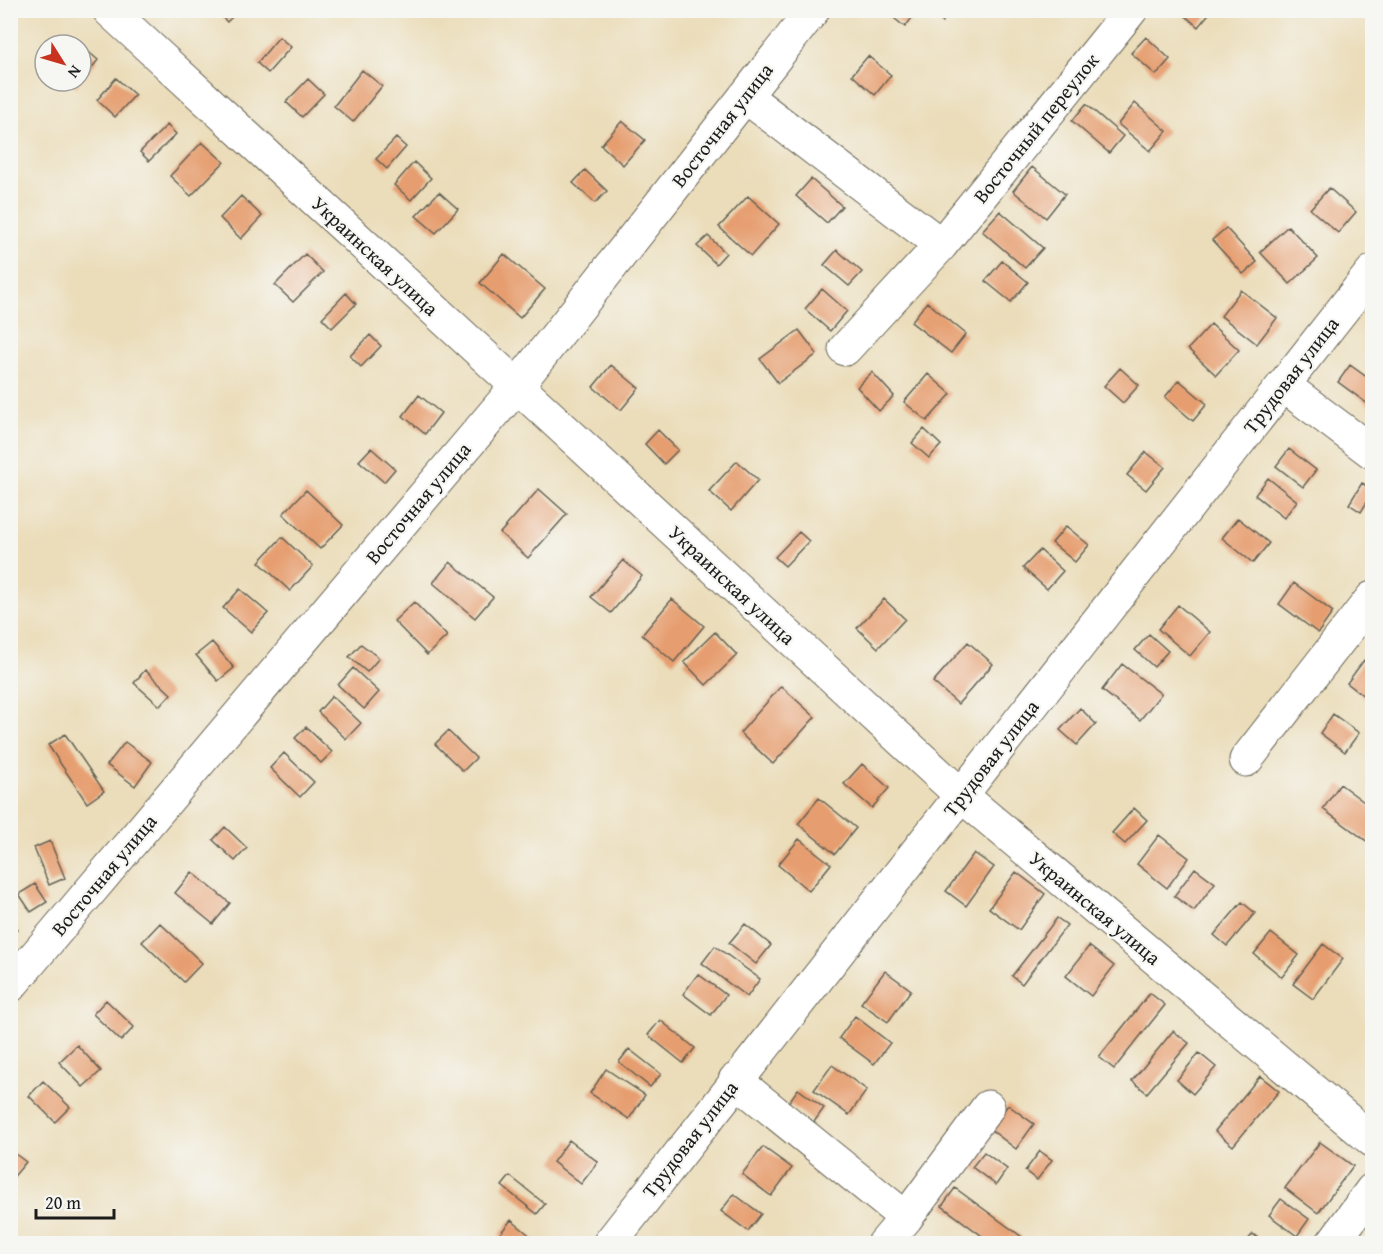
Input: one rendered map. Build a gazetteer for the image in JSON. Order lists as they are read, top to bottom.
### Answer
{
  "streets": {
    "street": [
      "Восточная улица",
      "Восточный переулок",
      "Украинская улица",
      "Трудовая улица"
    ]
  },
  "crossings": [
    ["Восточная улица", "Украинская улица"],
    ["Украинская улица", "Трудовая улица"]
  ],
  "scale_bar": "20 m",
  "north": "bottom right"
}
